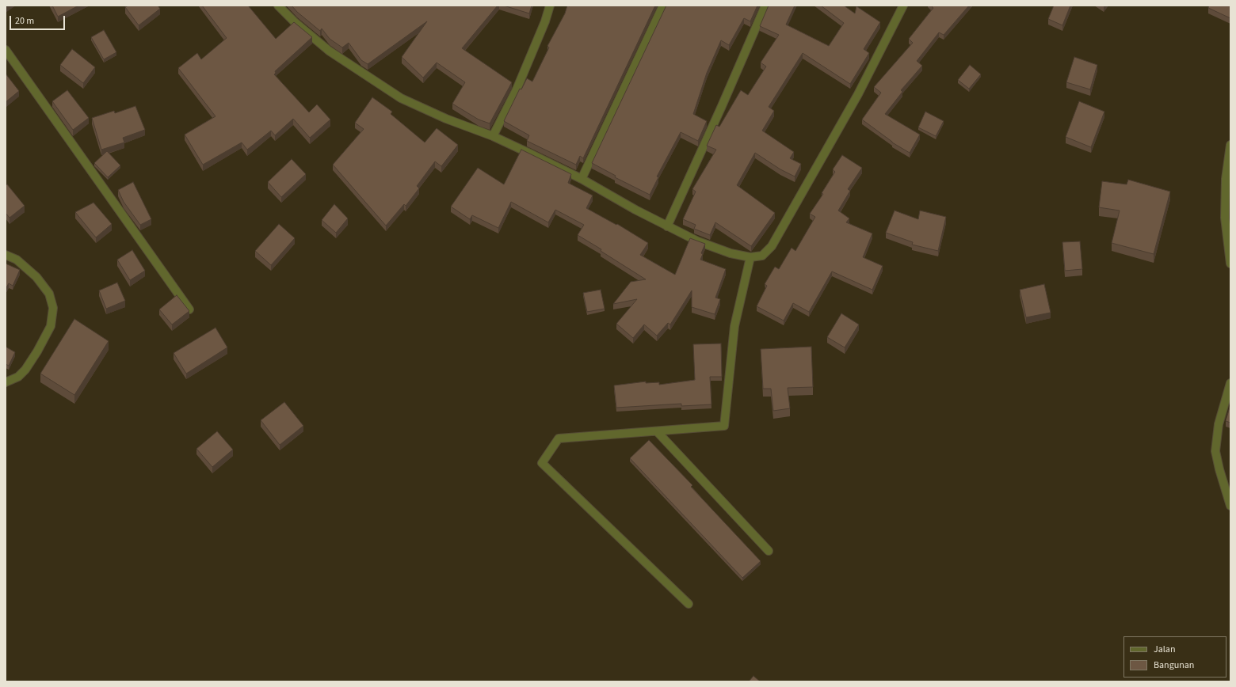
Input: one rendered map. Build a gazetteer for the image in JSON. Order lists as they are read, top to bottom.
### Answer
{
  "legend": ["Jalan", "Bangunan"],
  "scale_bar": "20 m"
}
